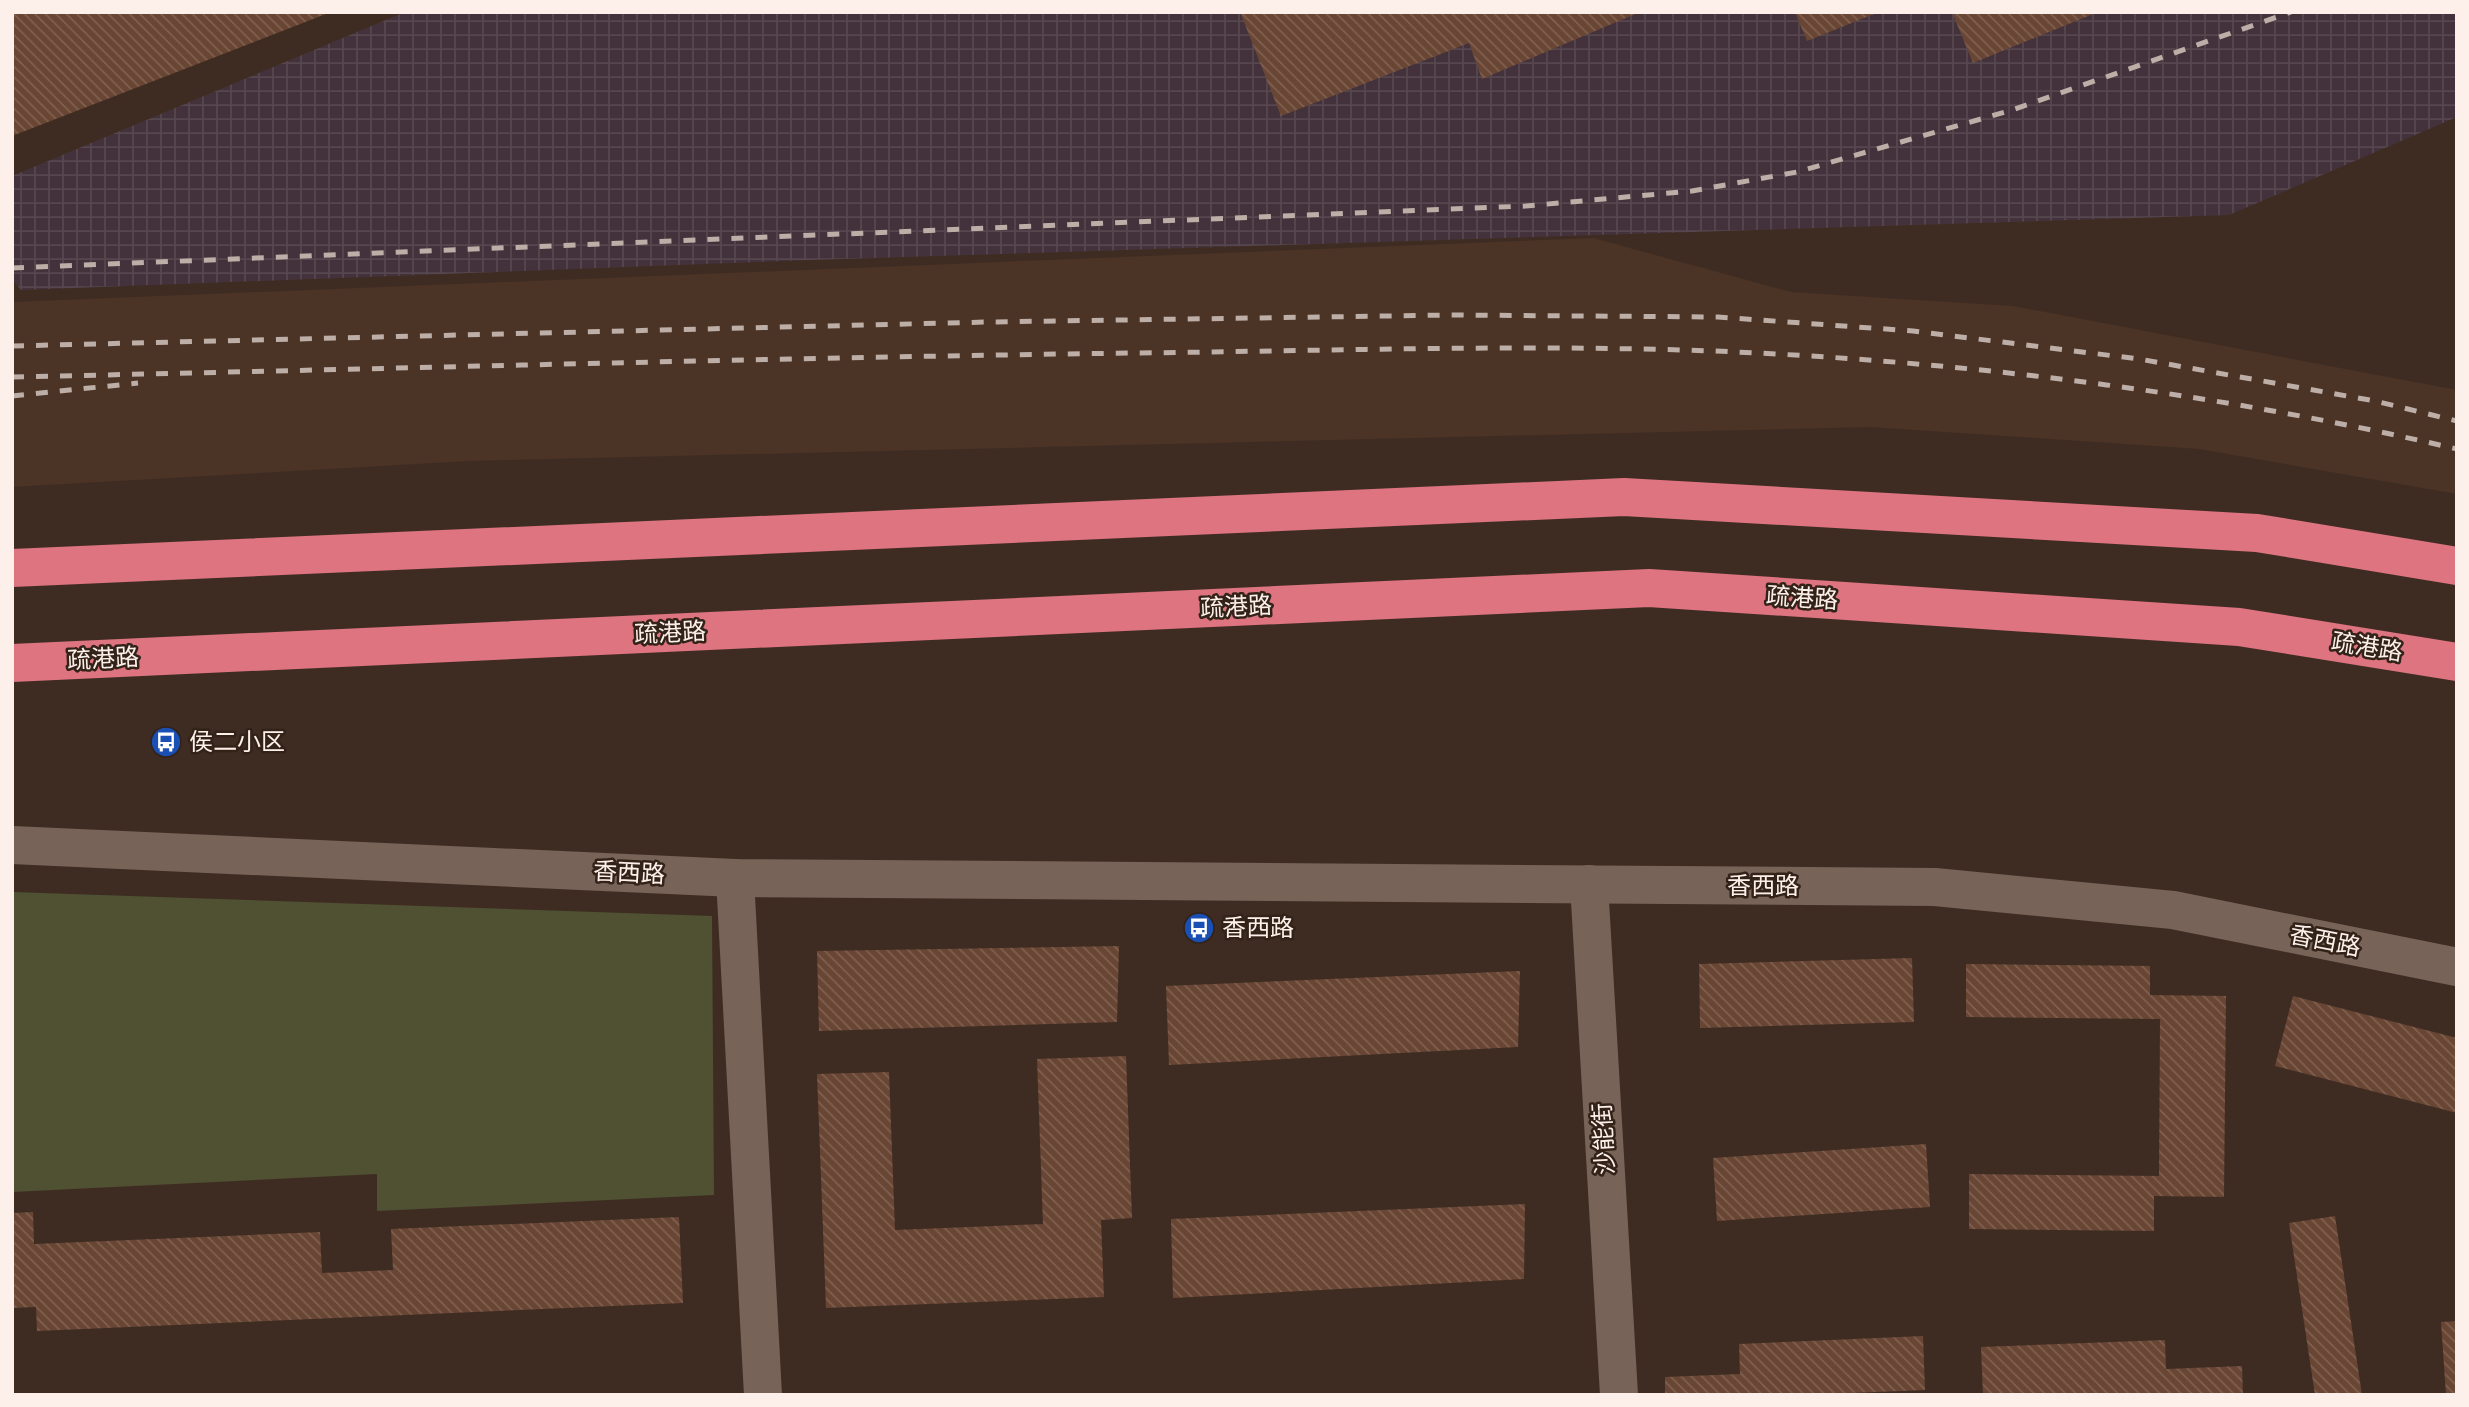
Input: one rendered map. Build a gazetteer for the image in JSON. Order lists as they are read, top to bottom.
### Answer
{
  "streets": {
    "highway": ["疏港路"],
    "street": ["香西路", "沙能街"]
  },
  "crossings": [
    ["香西路", "沙能街"]
  ],
  "places": {
    "bus stop": ["侯二小区", "香西路"]
  }
}
